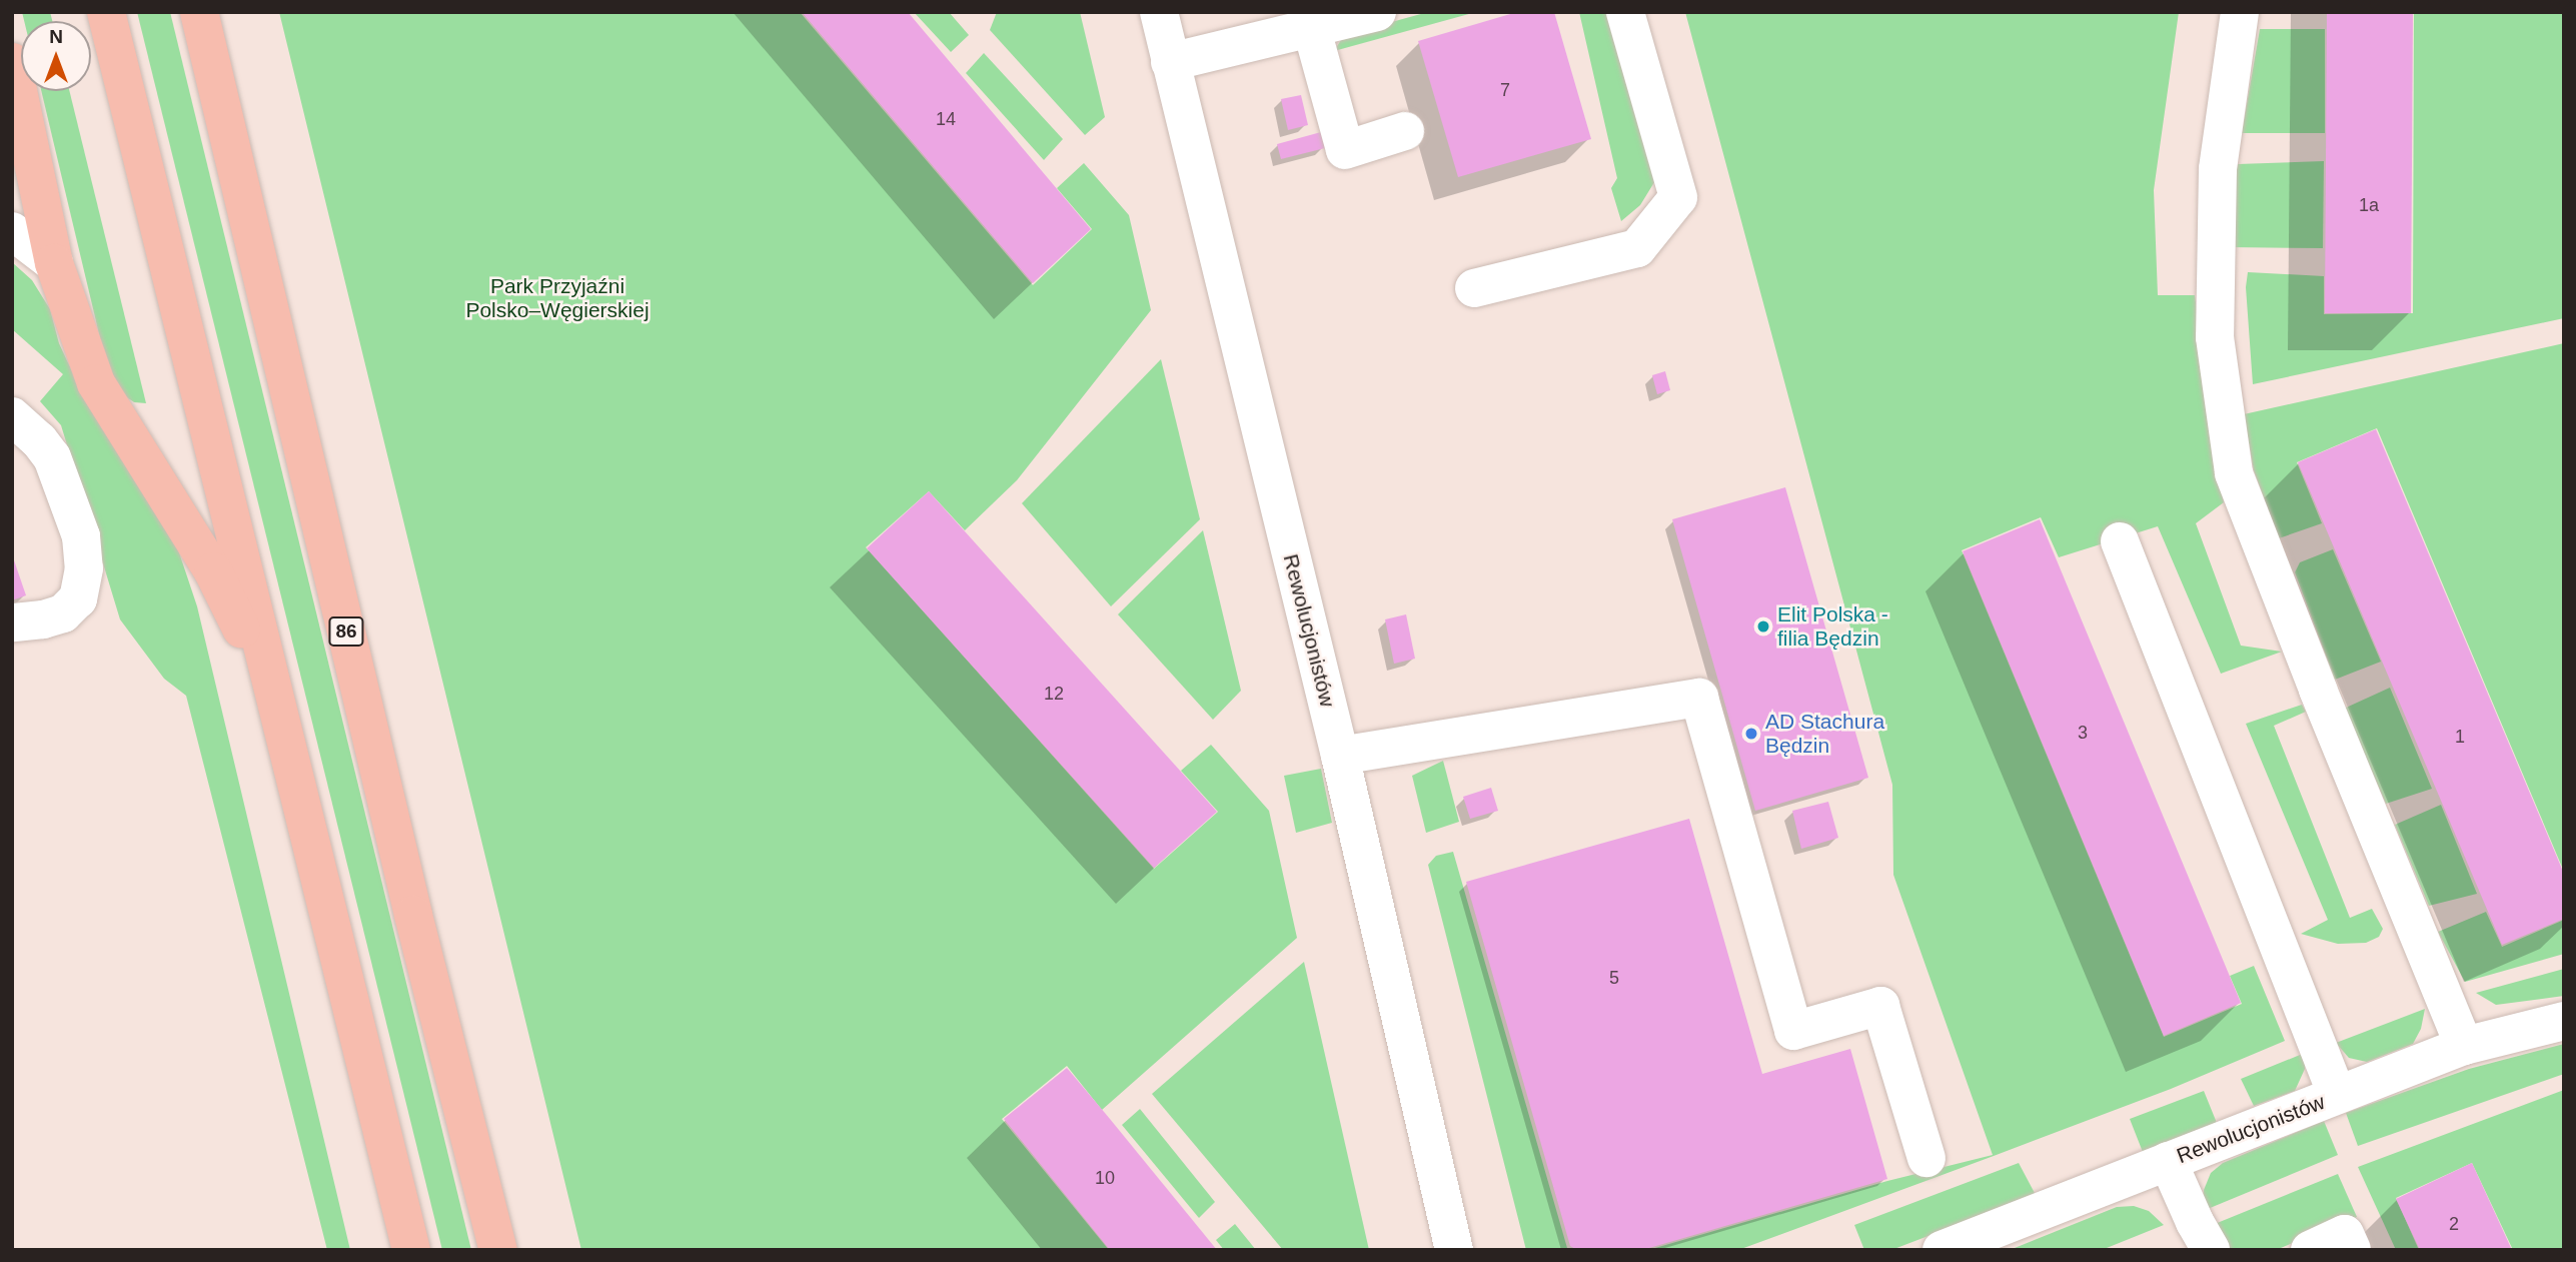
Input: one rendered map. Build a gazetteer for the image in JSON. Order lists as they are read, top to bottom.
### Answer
{
  "streets": {
    "main road": ["86"],
    "street": ["Rewolucjonistów"]
  },
  "parks": ["Park Przyjaźni Polsko–Węgierskiej"],
  "places": ["Elit Polska - filia Będzin", "AD Stachura Będzin"],
  "house_numbers": [
    "7",
    "14",
    "1a",
    "12",
    "3",
    "1",
    "5",
    "10",
    "2"
  ],
  "north": "top"
}
